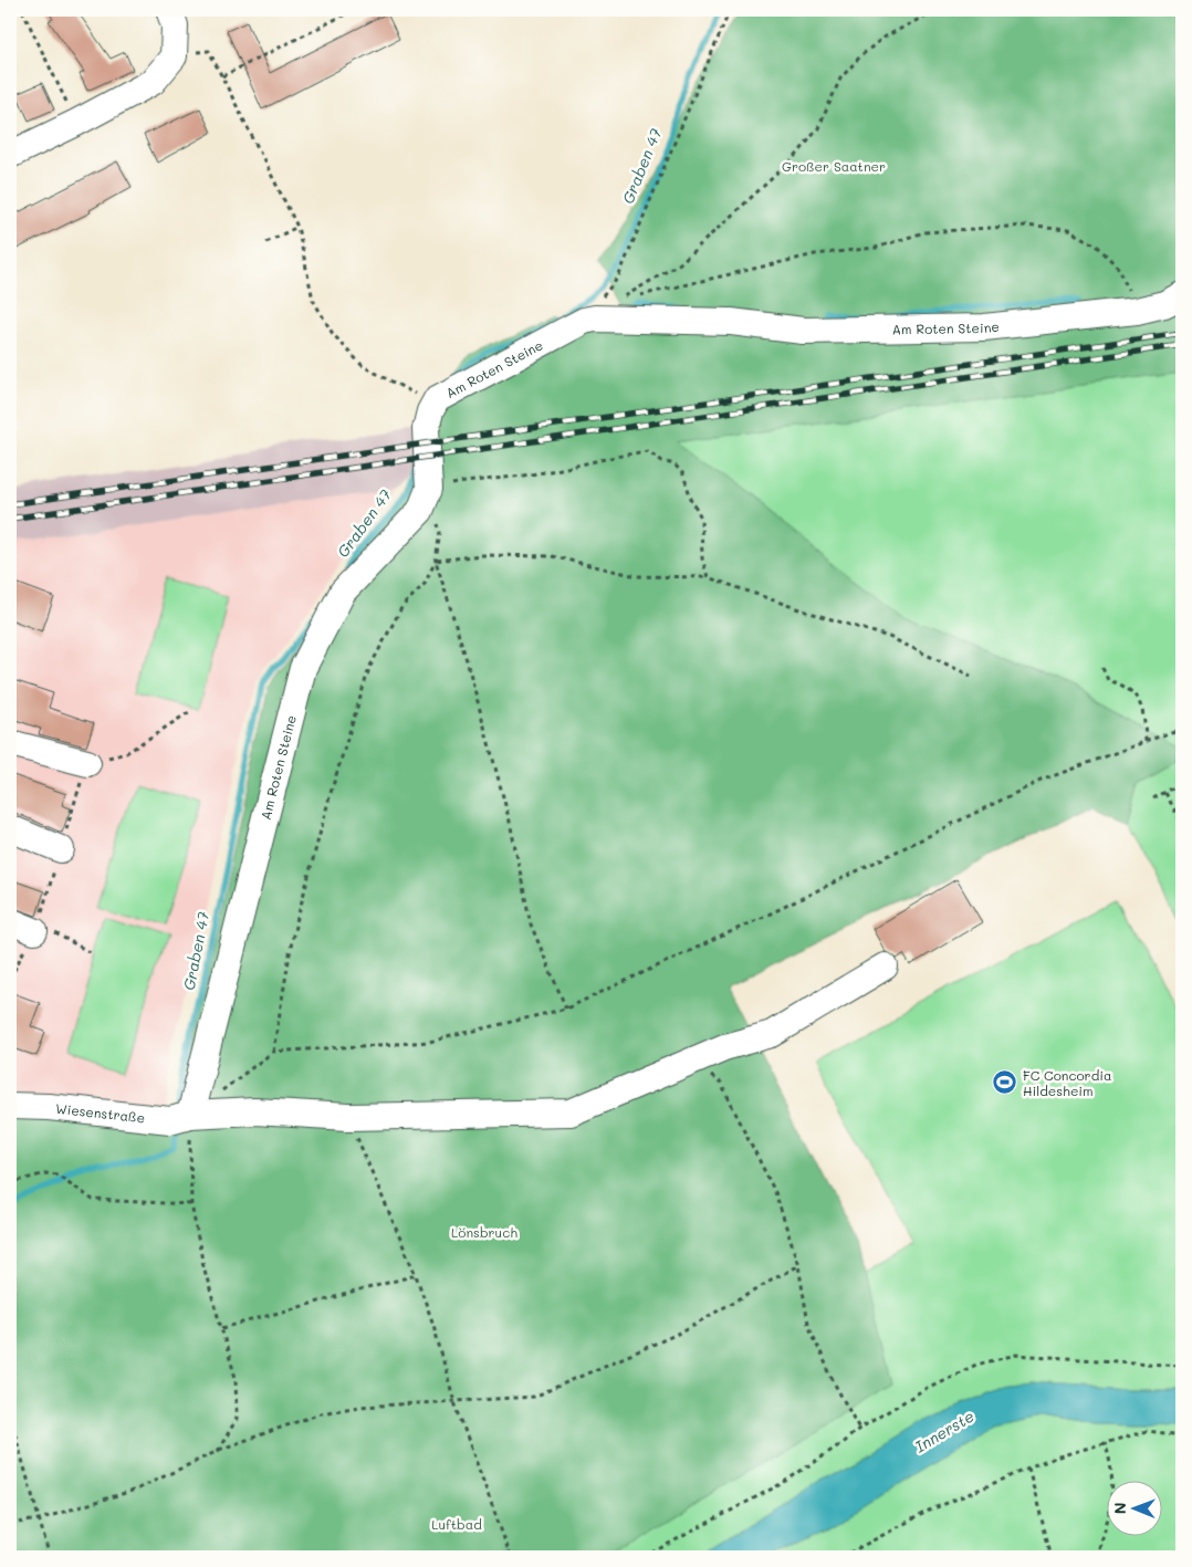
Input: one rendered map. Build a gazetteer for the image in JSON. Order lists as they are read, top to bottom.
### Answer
{
  "streets": {
    "street": ["Am Roten Steine", "Wiesenstraße"]
  },
  "crossings": [
    ["Am Roten Steine", "Wiesenstraße"]
  ],
  "water": ["Graben 47", "Innerste"],
  "parks": ["Großer Saatner", "Lönsbruch", "Luftbad"],
  "places": {
    "sports": ["FC Concordia Hildesheim"]
  },
  "north": "left"
}
